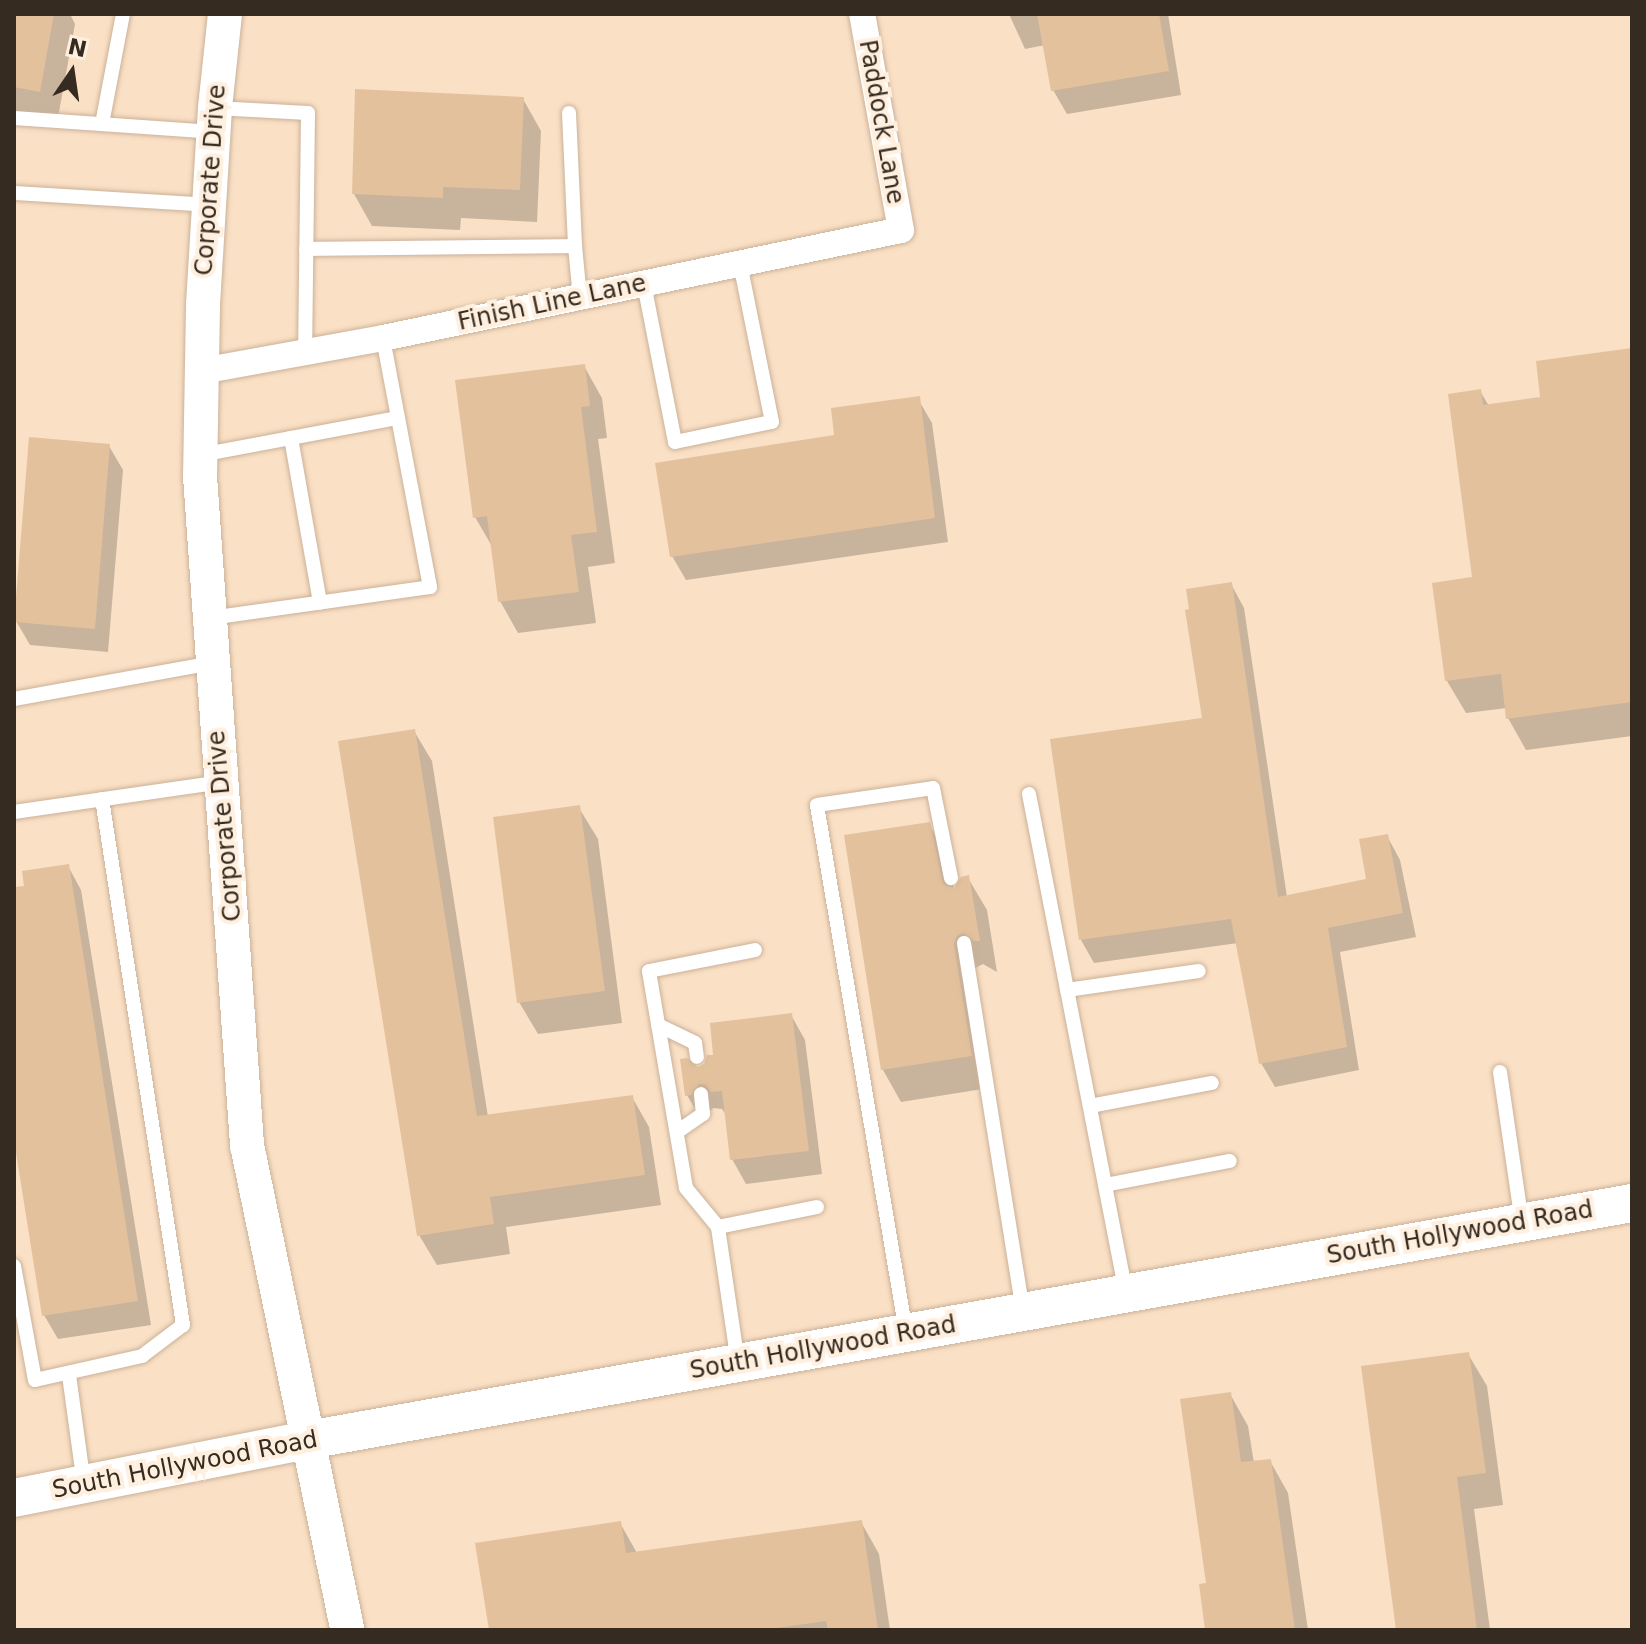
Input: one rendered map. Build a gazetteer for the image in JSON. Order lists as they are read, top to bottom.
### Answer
{
  "streets": {
    "main road": ["South Hollywood Road"],
    "street": ["Paddock Lane", "Corporate Drive", "Finish Line Lane"]
  },
  "crossings": [
    ["Paddock Lane", "Finish Line Lane"],
    ["Corporate Drive", "Finish Line Lane"],
    ["Corporate Drive", "South Hollywood Road"]
  ],
  "north": "top"
}
